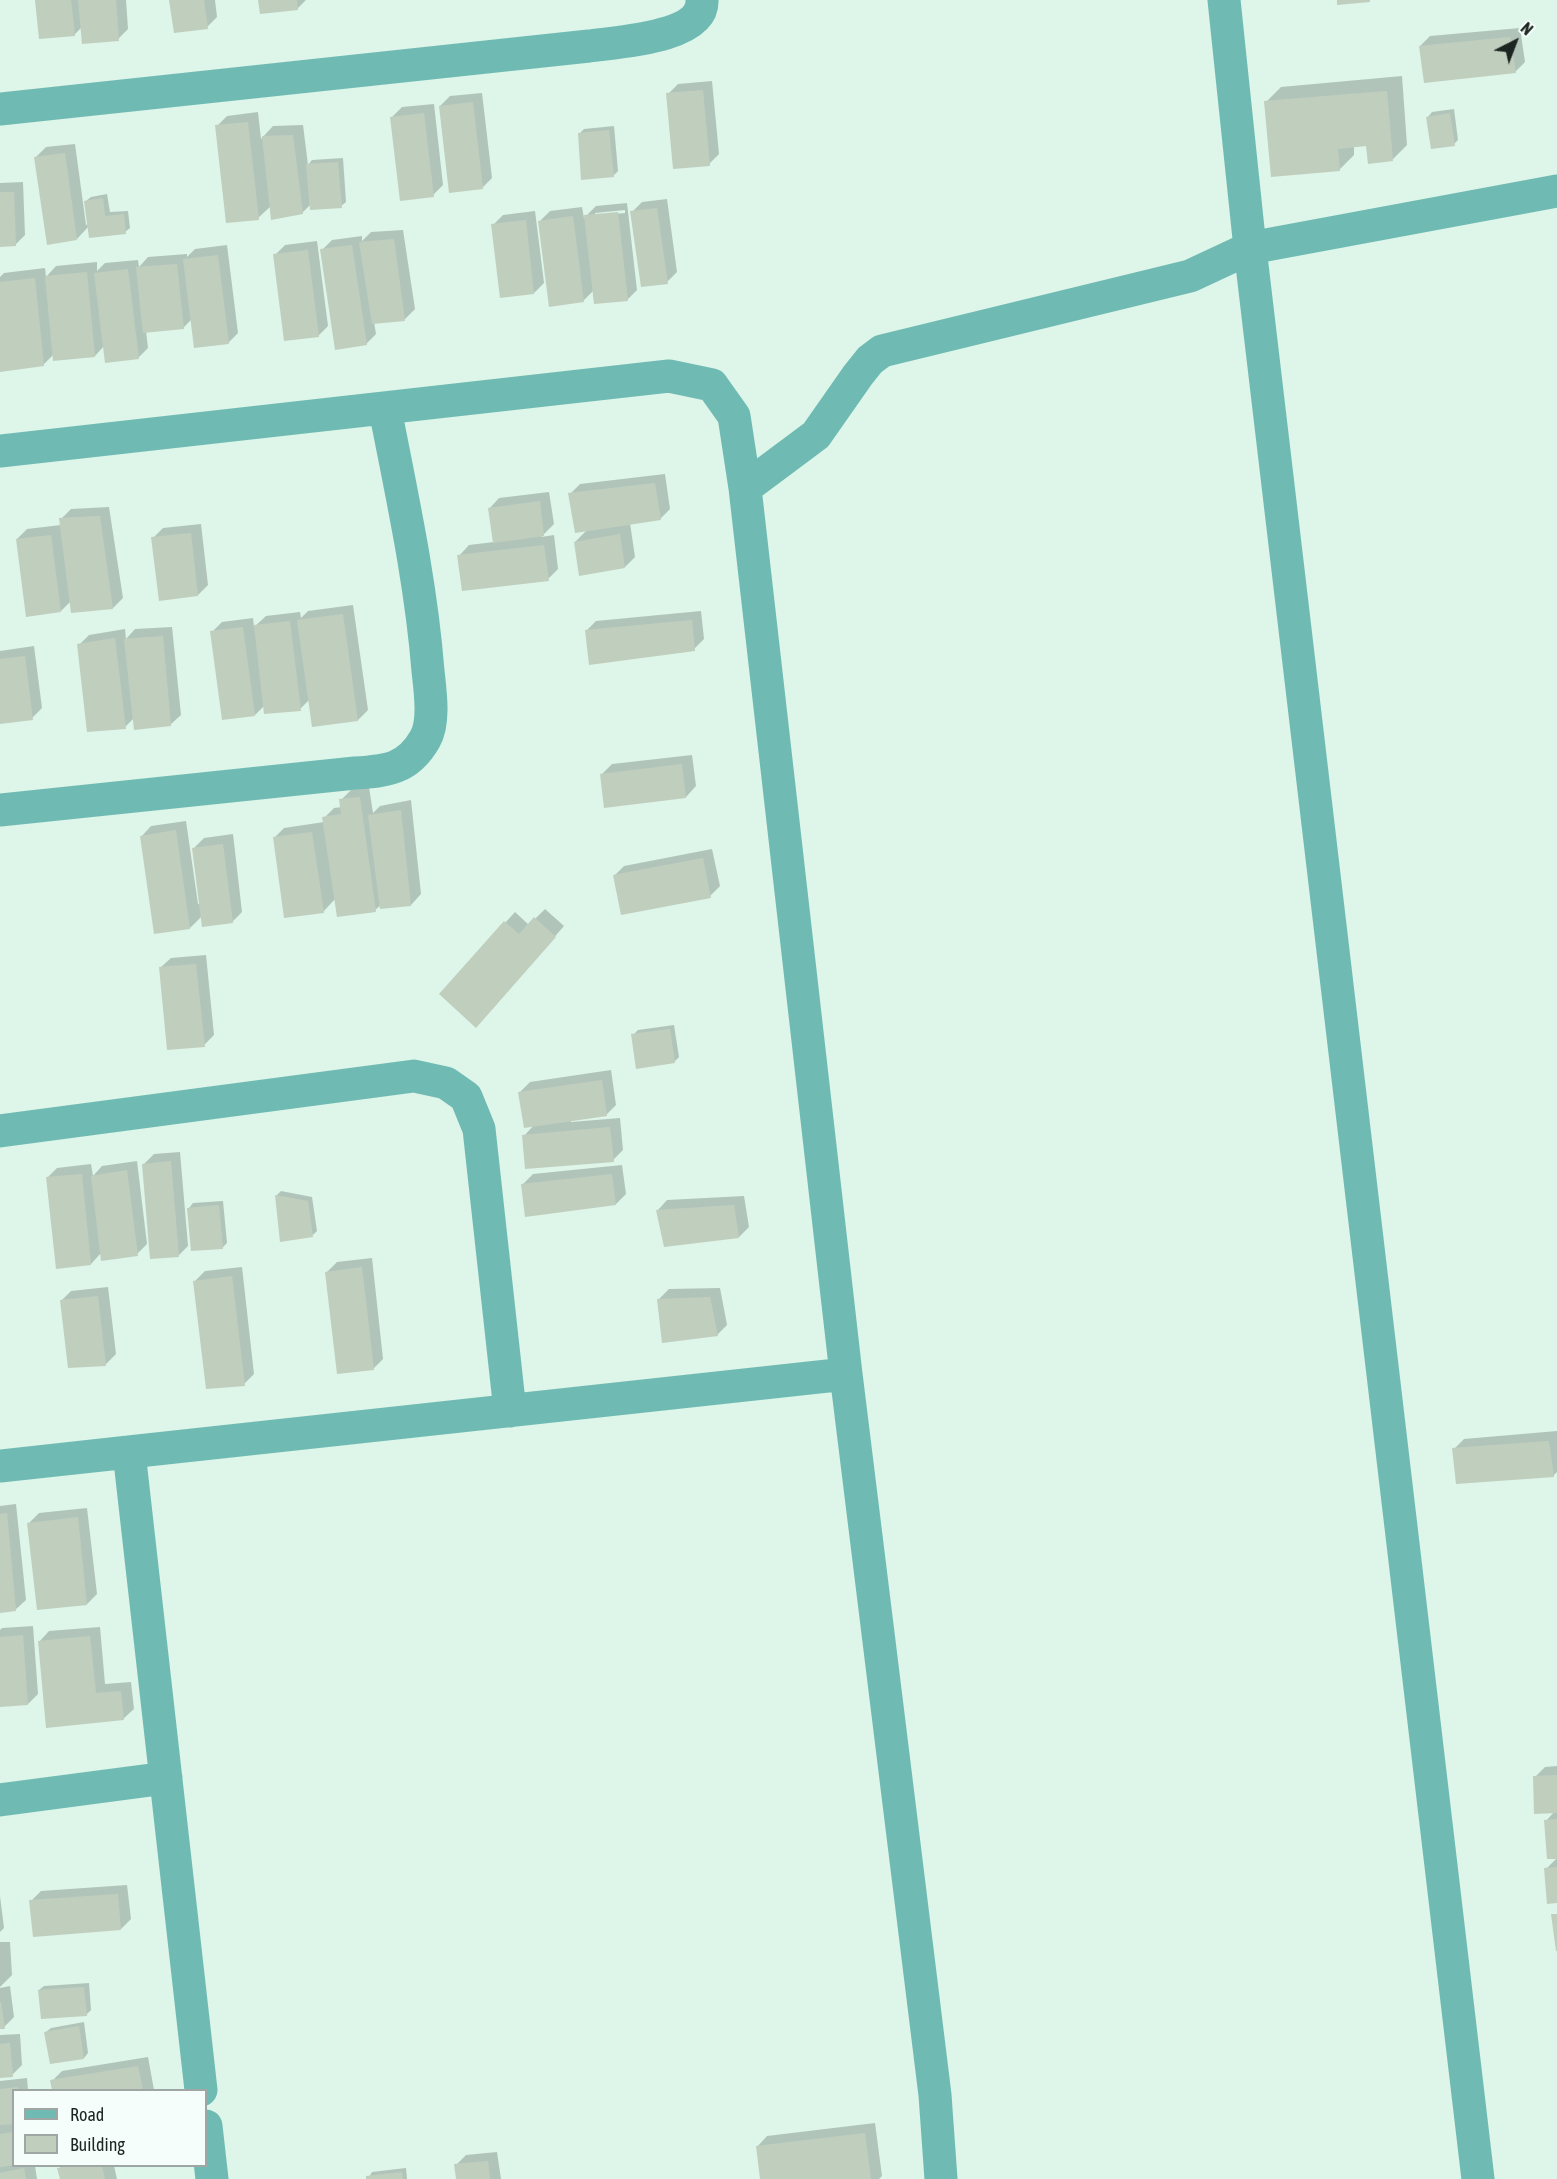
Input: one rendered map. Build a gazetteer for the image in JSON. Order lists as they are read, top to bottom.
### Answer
{
  "legend": ["Road", "Building"],
  "north": "top right"
}
